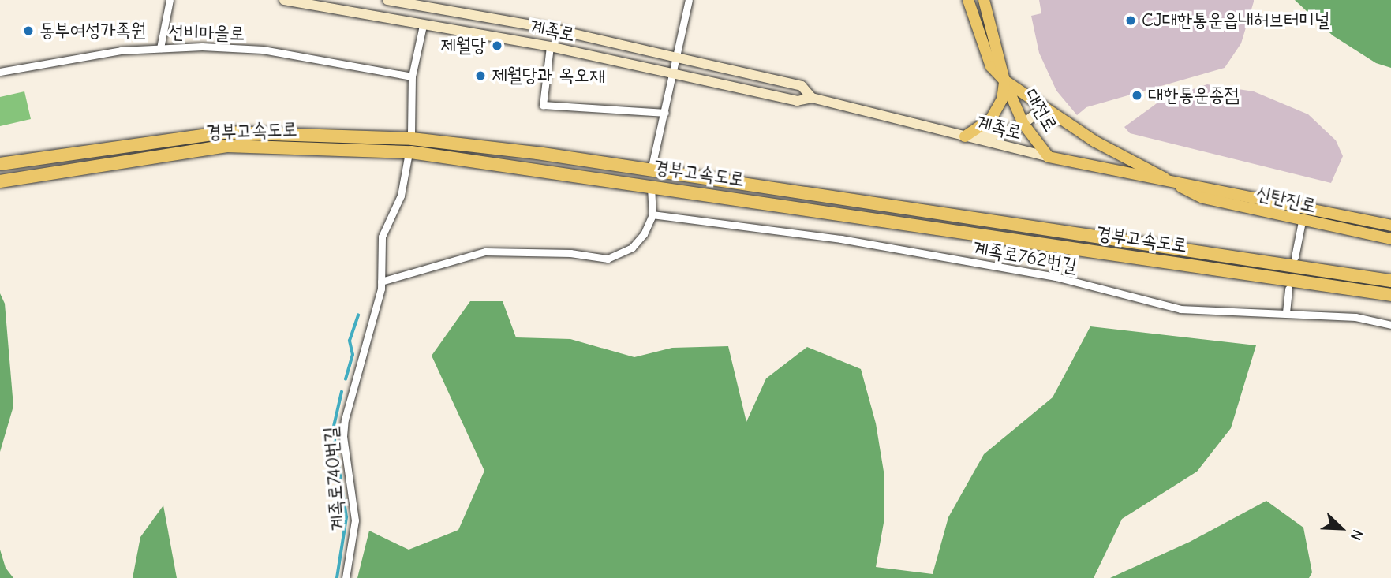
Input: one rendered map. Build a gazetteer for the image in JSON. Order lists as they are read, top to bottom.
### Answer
{
  "streets": {
    "highway": ["경부고속도로"],
    "main road": ["계족로", "대전로", "신탄진로"],
    "street": ["선비마을로", "계족로762번길", "계족로740번길"]
  },
  "crossings": [
    ["계족로", "대전로"],
    ["계족로", "신탄진로"],
    ["대전로", "신탄진로"]
  ],
  "places": [
    "CJ대한통운읍내허브터미널",
    "동부여성가족원",
    "제월당",
    "제월당과 옥오재",
    "대한통운종점"
  ],
  "north": "bottom right"
}
